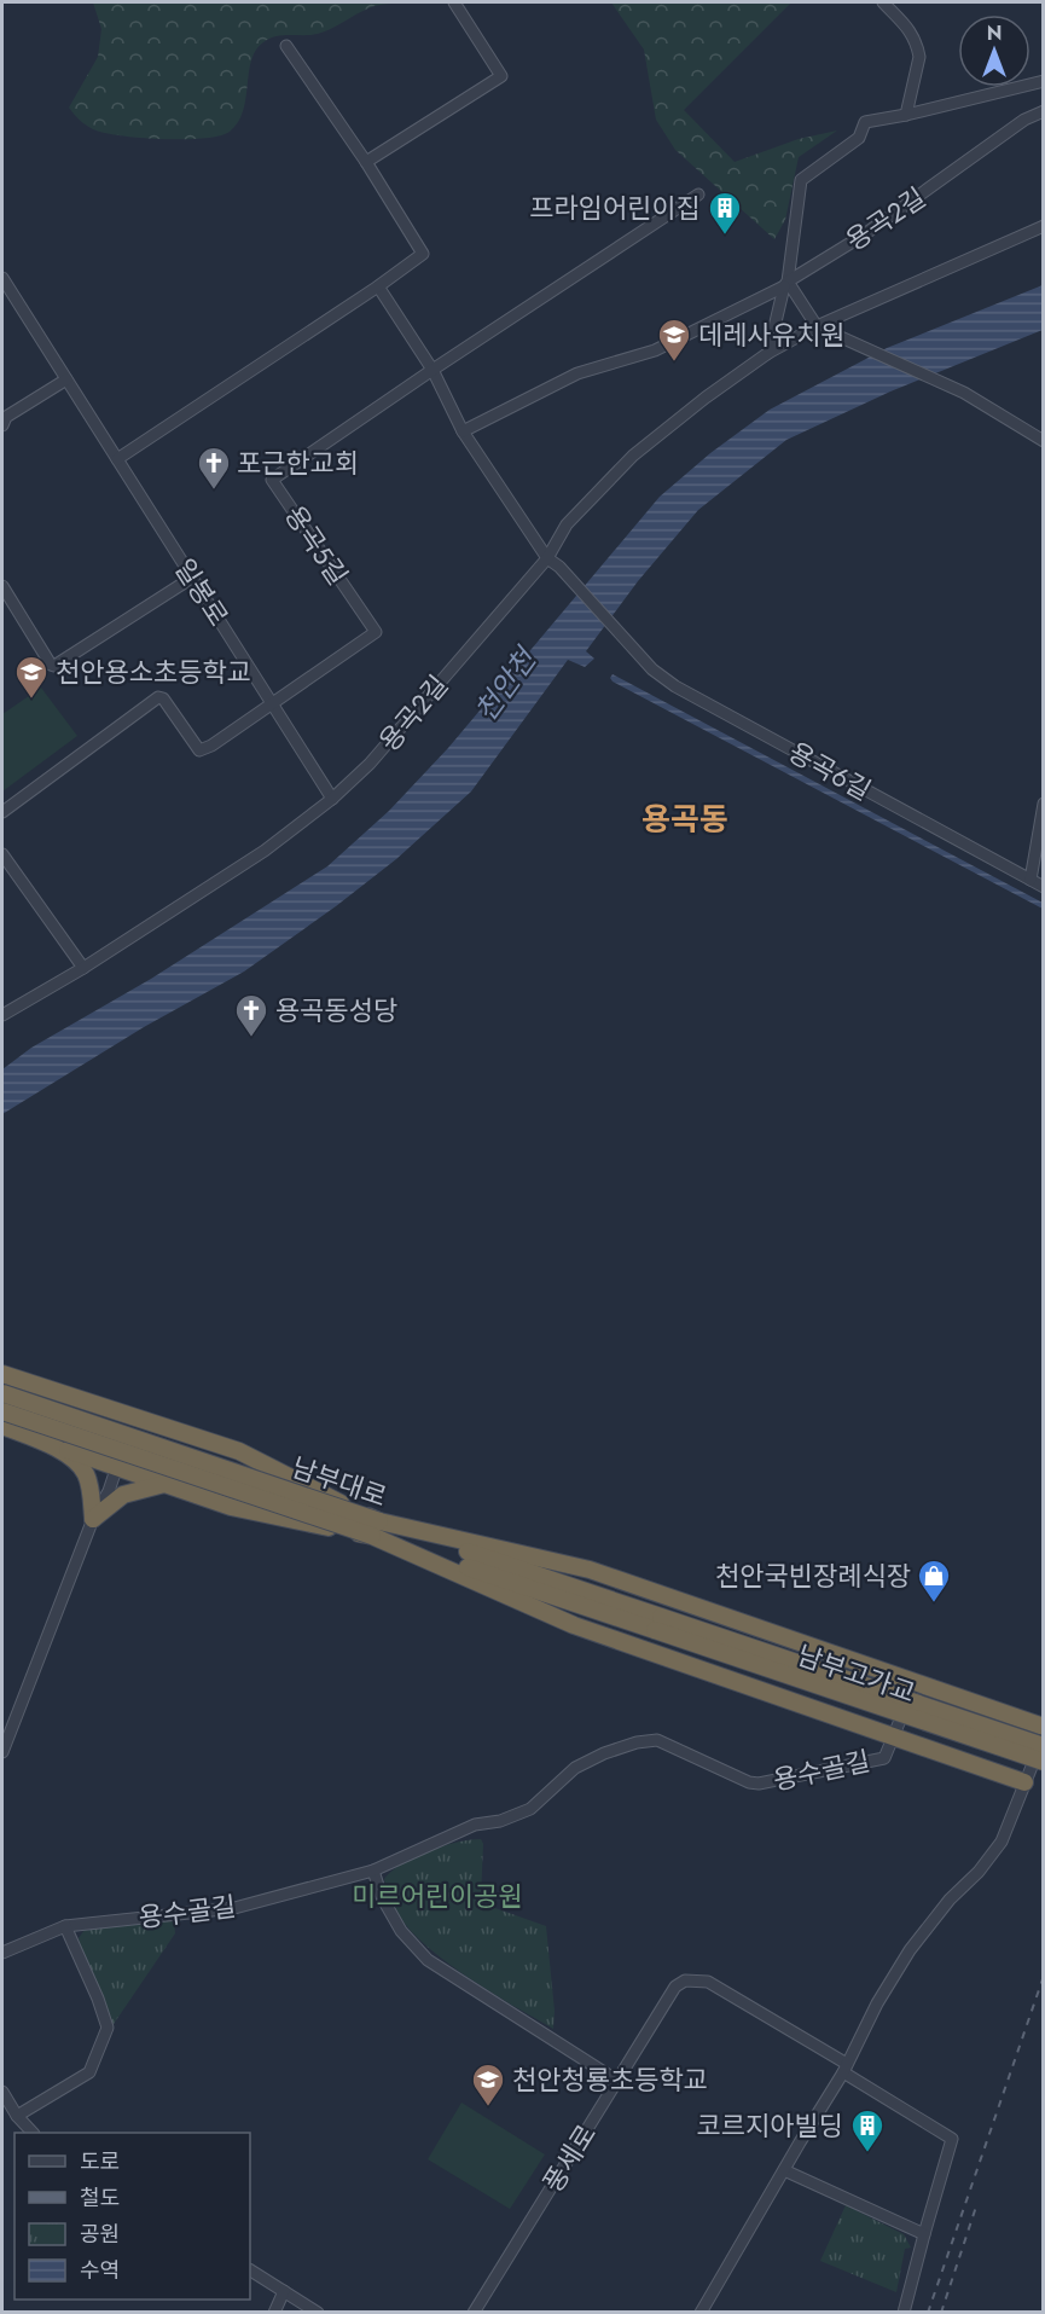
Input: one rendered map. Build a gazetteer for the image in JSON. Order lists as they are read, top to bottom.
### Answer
{
  "streets": {
    "highway": ["남부대로", "남부고가교"],
    "street": [
      "용곡2길",
      "용곡5길",
      "일봉로",
      "용곡6길",
      "용수골길",
      "풍세로"
    ]
  },
  "crossings": [
    ["용곡2길", "일봉로"],
    ["용곡2길", "용곡6길"],
    ["용곡5길", "일봉로"],
    ["남부대로", "남부고가교"]
  ],
  "districts": ["용곡동"],
  "water": ["천안천"],
  "parks": ["미르어린이공원"],
  "places": {
    "building": ["프라임어린이집", "코르지아빌딩"],
    "school or university": ["데레사유치원", "천안용소초등학교", "천안청룡초등학교"],
    "church": ["포근한교회", "용곡동성당"],
    "shop": ["천안국빈장례식장"]
  },
  "legend": [
    "도로",
    "철도",
    "공원",
    "수역"
  ],
  "north": "top"
}
